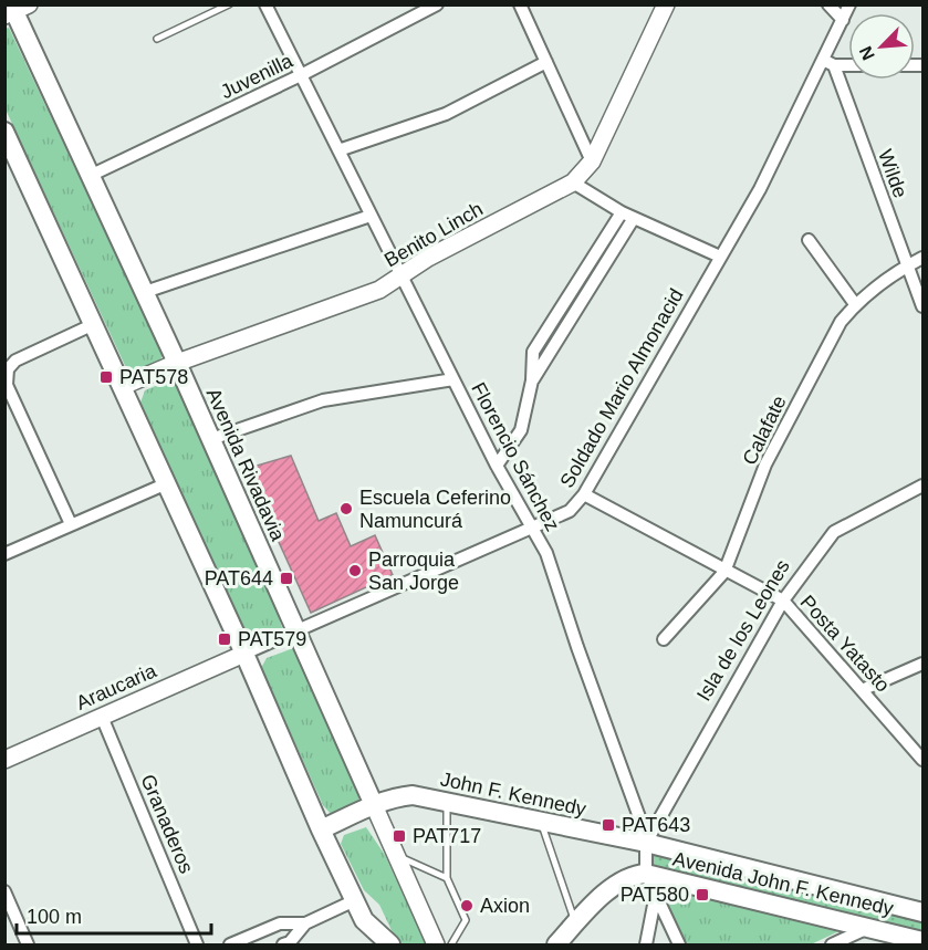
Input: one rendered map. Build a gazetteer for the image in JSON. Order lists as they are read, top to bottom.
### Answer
{
  "streets": {
    "main road": ["Avenida Rivadavia", "John F. Kennedy", "Avenida John F. Kennedy"],
    "street": [
      "Juvenilla",
      "Wilde",
      "Benito Linch",
      "Soldado Mario Almonacid",
      "Calafate",
      "Florencio Sánchez",
      "Isla de los Leones",
      "Posta Yatasto",
      "Araucaria",
      "Granaderos"
    ]
  },
  "crossings": [
    ["Juvenilla", "Florencio Sánchez"],
    ["Juvenilla", "Avenida Rivadavia"],
    ["Wilde", "Calafate"],
    ["Benito Linch", "Florencio Sánchez"],
    ["Benito Linch", "Avenida Rivadavia"],
    ["Soldado Mario Almonacid", "Florencio Sánchez"],
    ["Soldado Mario Almonacid", "Avenida Rivadavia"],
    ["Soldado Mario Almonacid", "Posta Yatasto"],
    ["Soldado Mario Almonacid", "Araucaria"],
    ["Calafate", "Posta Yatasto"],
    ["Florencio Sánchez", "Isla de los Leones"],
    ["Florencio Sánchez", "John F. Kennedy"],
    ["Florencio Sánchez", "Avenida John F. Kennedy"],
    ["Avenida Rivadavia", "John F. Kennedy"],
    ["Isla de los Leones", "Posta Yatasto"],
    ["Isla de los Leones", "John F. Kennedy"],
    ["Isla de los Leones", "Avenida John F. Kennedy"],
    ["Araucaria", "Granaderos"],
    ["John F. Kennedy", "Avenida John F. Kennedy"]
  ],
  "places": {
    "transit": [
      "PAT578",
      "PAT644",
      "PAT579",
      "PAT643",
      "PAT717",
      "PAT580"
    ],
    "other": ["Escuela Ceferino Namuncurá", "Parroquia San Jorge", "Axion"]
  },
  "scale_bar": "100 m",
  "north": "bottom left"
}
